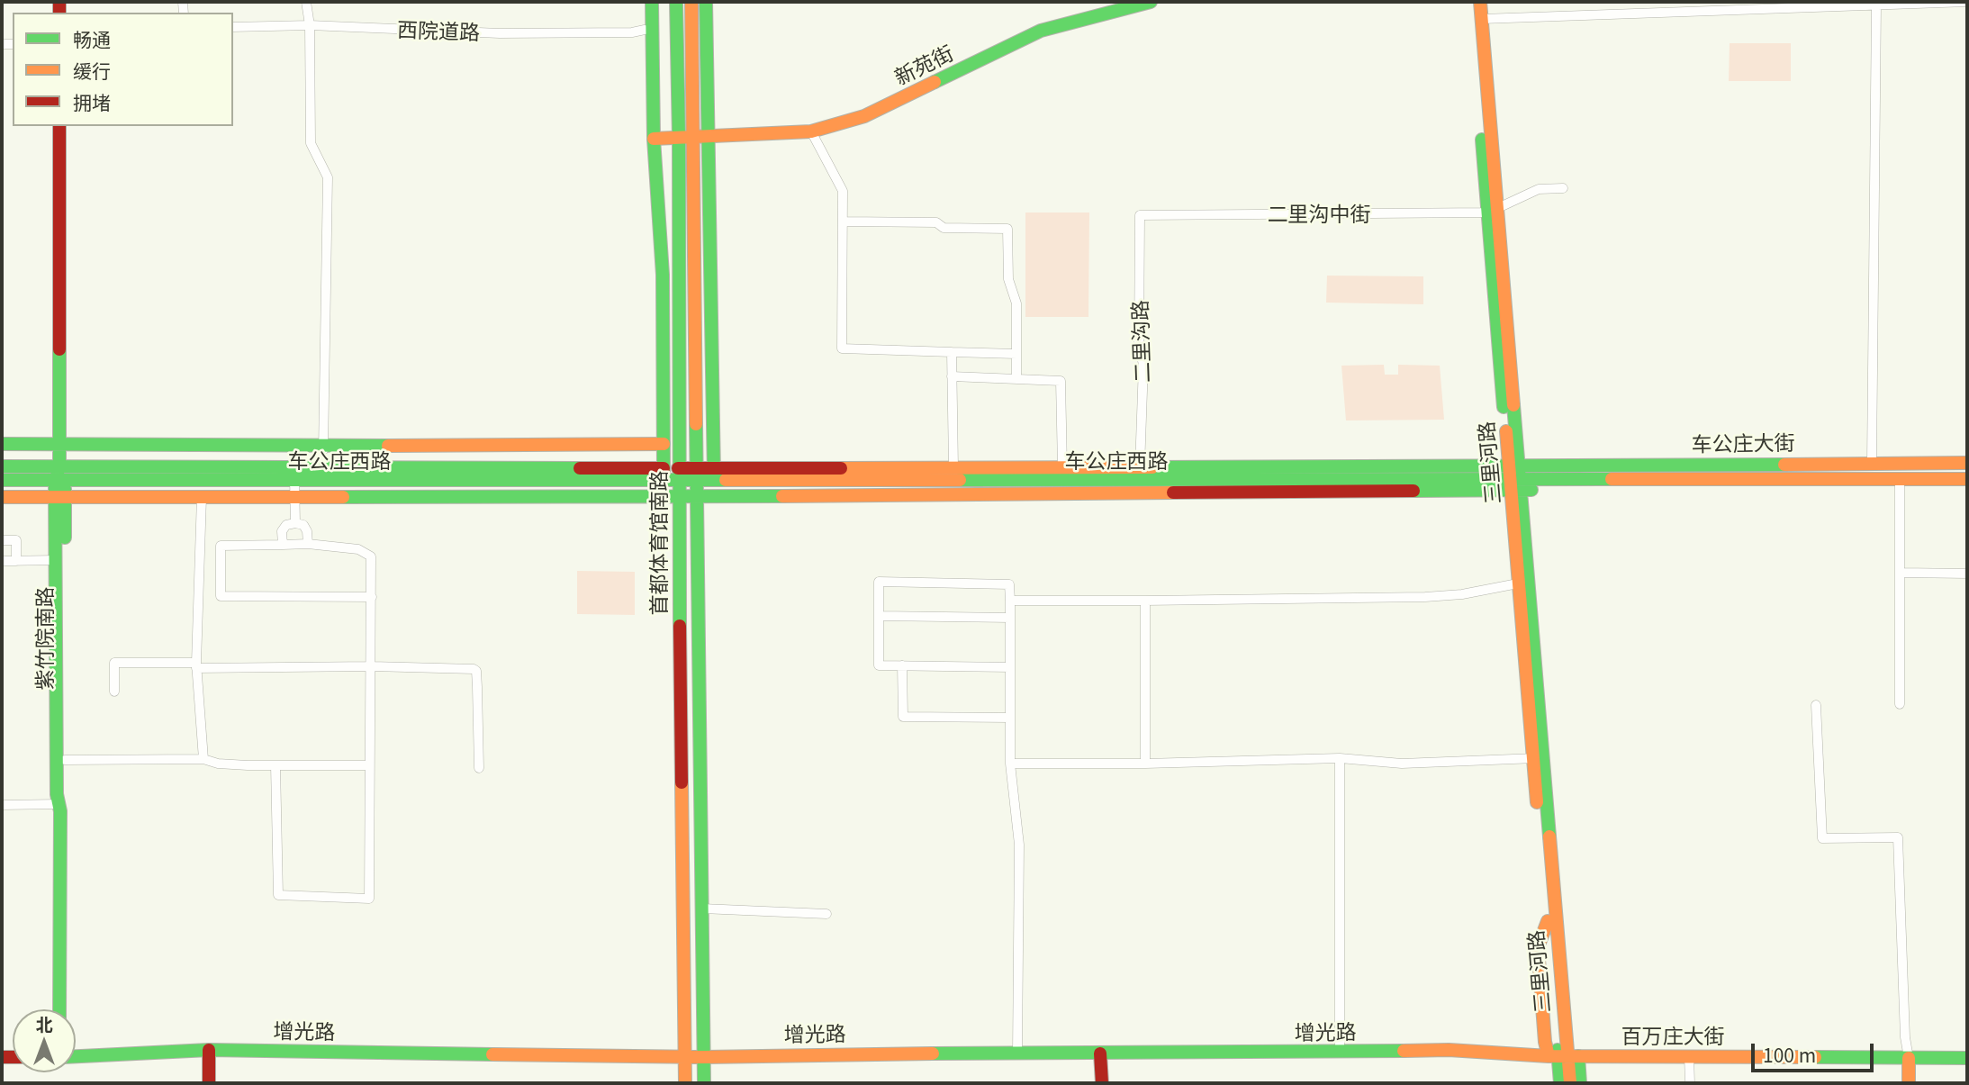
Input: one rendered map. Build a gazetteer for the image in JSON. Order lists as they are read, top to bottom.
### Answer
{
  "streets": {
    "main road": [
      "新苑街",
      "车公庄大街",
      "车公庄西路",
      "三里河路",
      "首都体育馆南路",
      "紫竹院南路",
      "增光路",
      "百万庄大街"
    ],
    "street": ["西院道路", "二里沟中街", "二里沟路"]
  },
  "crossings": [
    ["新苑街", "首都体育馆南路"],
    ["二里沟中街", "二里沟路"],
    ["二里沟中街", "三里河路"],
    ["二里沟路", "车公庄西路"],
    ["车公庄大街", "车公庄西路"],
    ["车公庄大街", "三里河路"],
    ["车公庄西路", "三里河路"],
    ["车公庄西路", "首都体育馆南路"],
    ["车公庄西路", "紫竹院南路"],
    ["三里河路", "增光路"],
    ["三里河路", "百万庄大街"],
    ["首都体育馆南路", "增光路"],
    ["增光路", "百万庄大街"]
  ],
  "legend": ["畅通", "缓行", "拥堵"],
  "scale_bar": "100 m",
  "north": "top"
}
